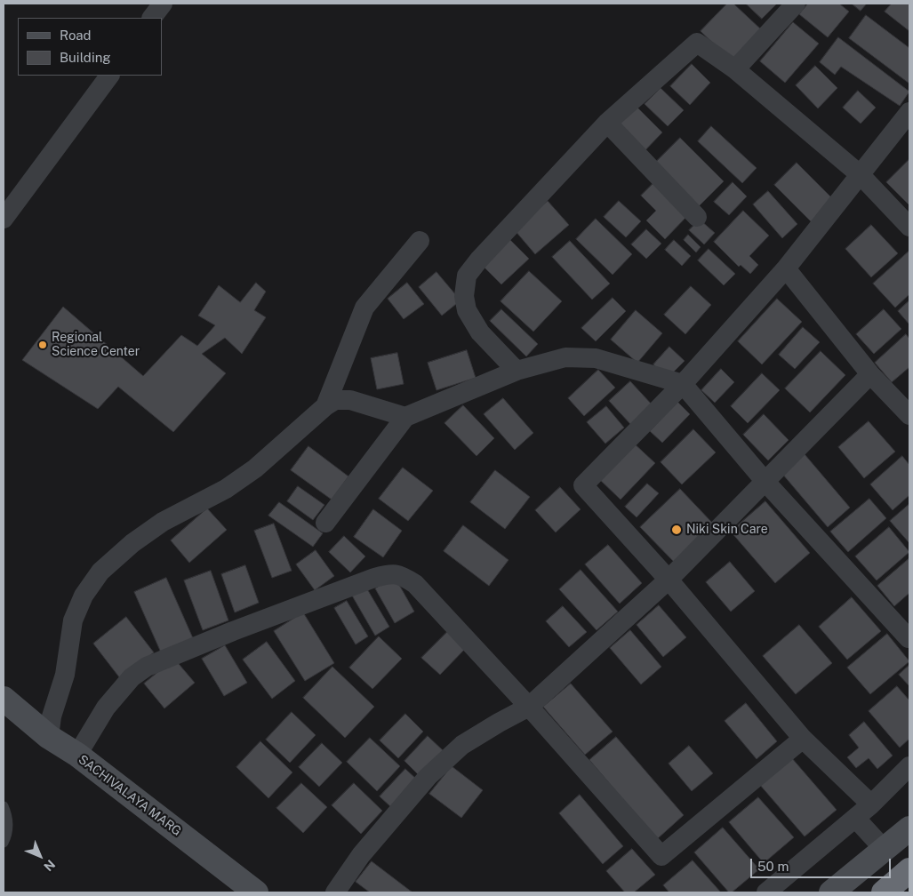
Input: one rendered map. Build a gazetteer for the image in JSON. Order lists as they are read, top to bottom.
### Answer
{
  "streets": {
    "main road": ["SACHIVALAYA MARG"]
  },
  "places": ["Regional Science Center", "Niki Skin Care"],
  "legend": ["Road", "Building"],
  "scale_bar": "50 m",
  "north": "bottom right"
}
